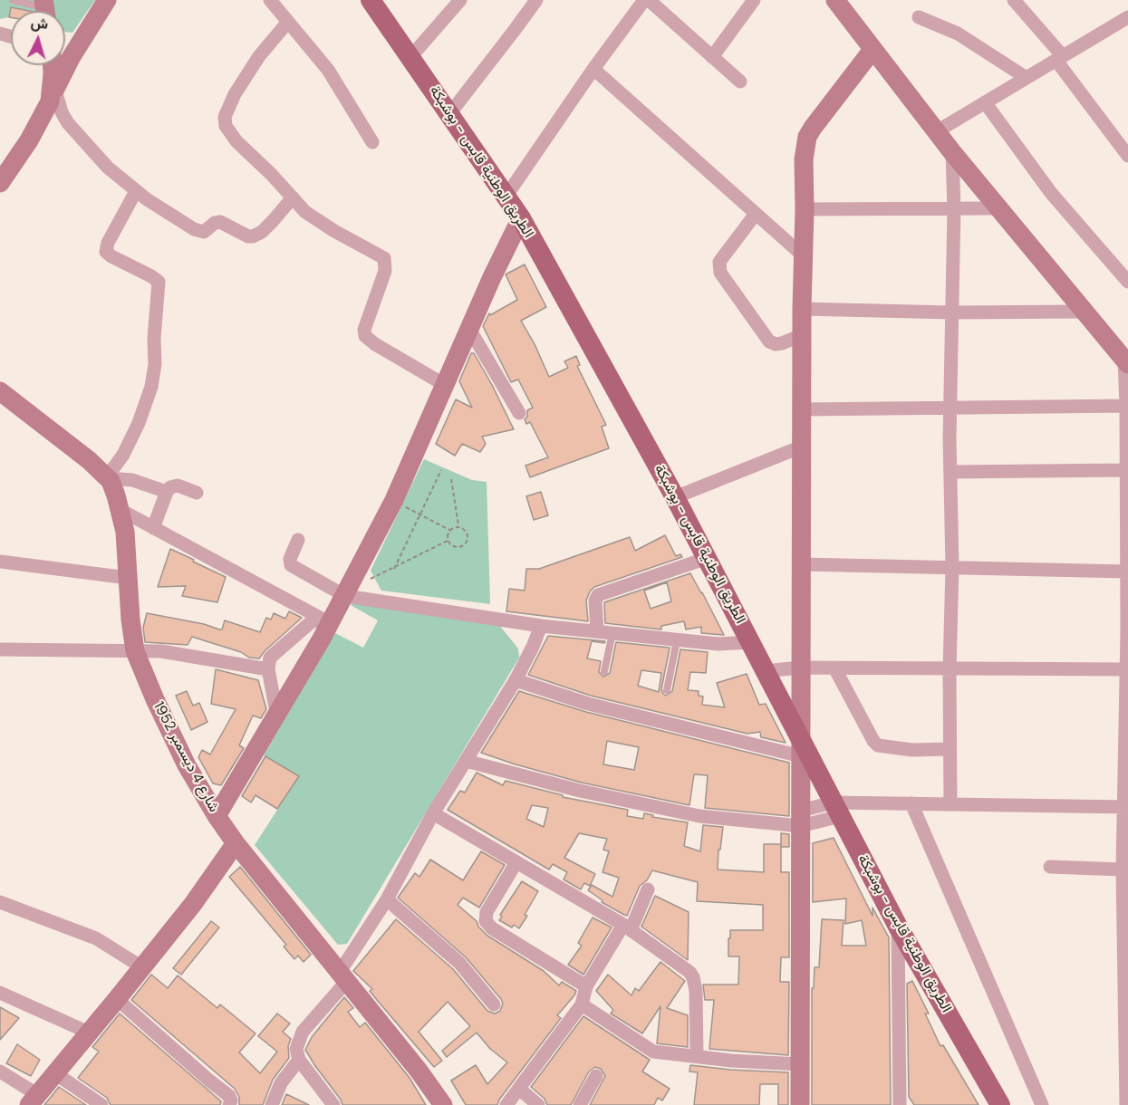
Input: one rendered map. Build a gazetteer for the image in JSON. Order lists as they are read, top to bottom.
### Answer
{
  "streets": {
    "main road": ["الطريق الوطنية قابس - بوشبكة"],
    "street": ["شارع 4 ديسمبر 1952"]
  },
  "north": "top"
}
